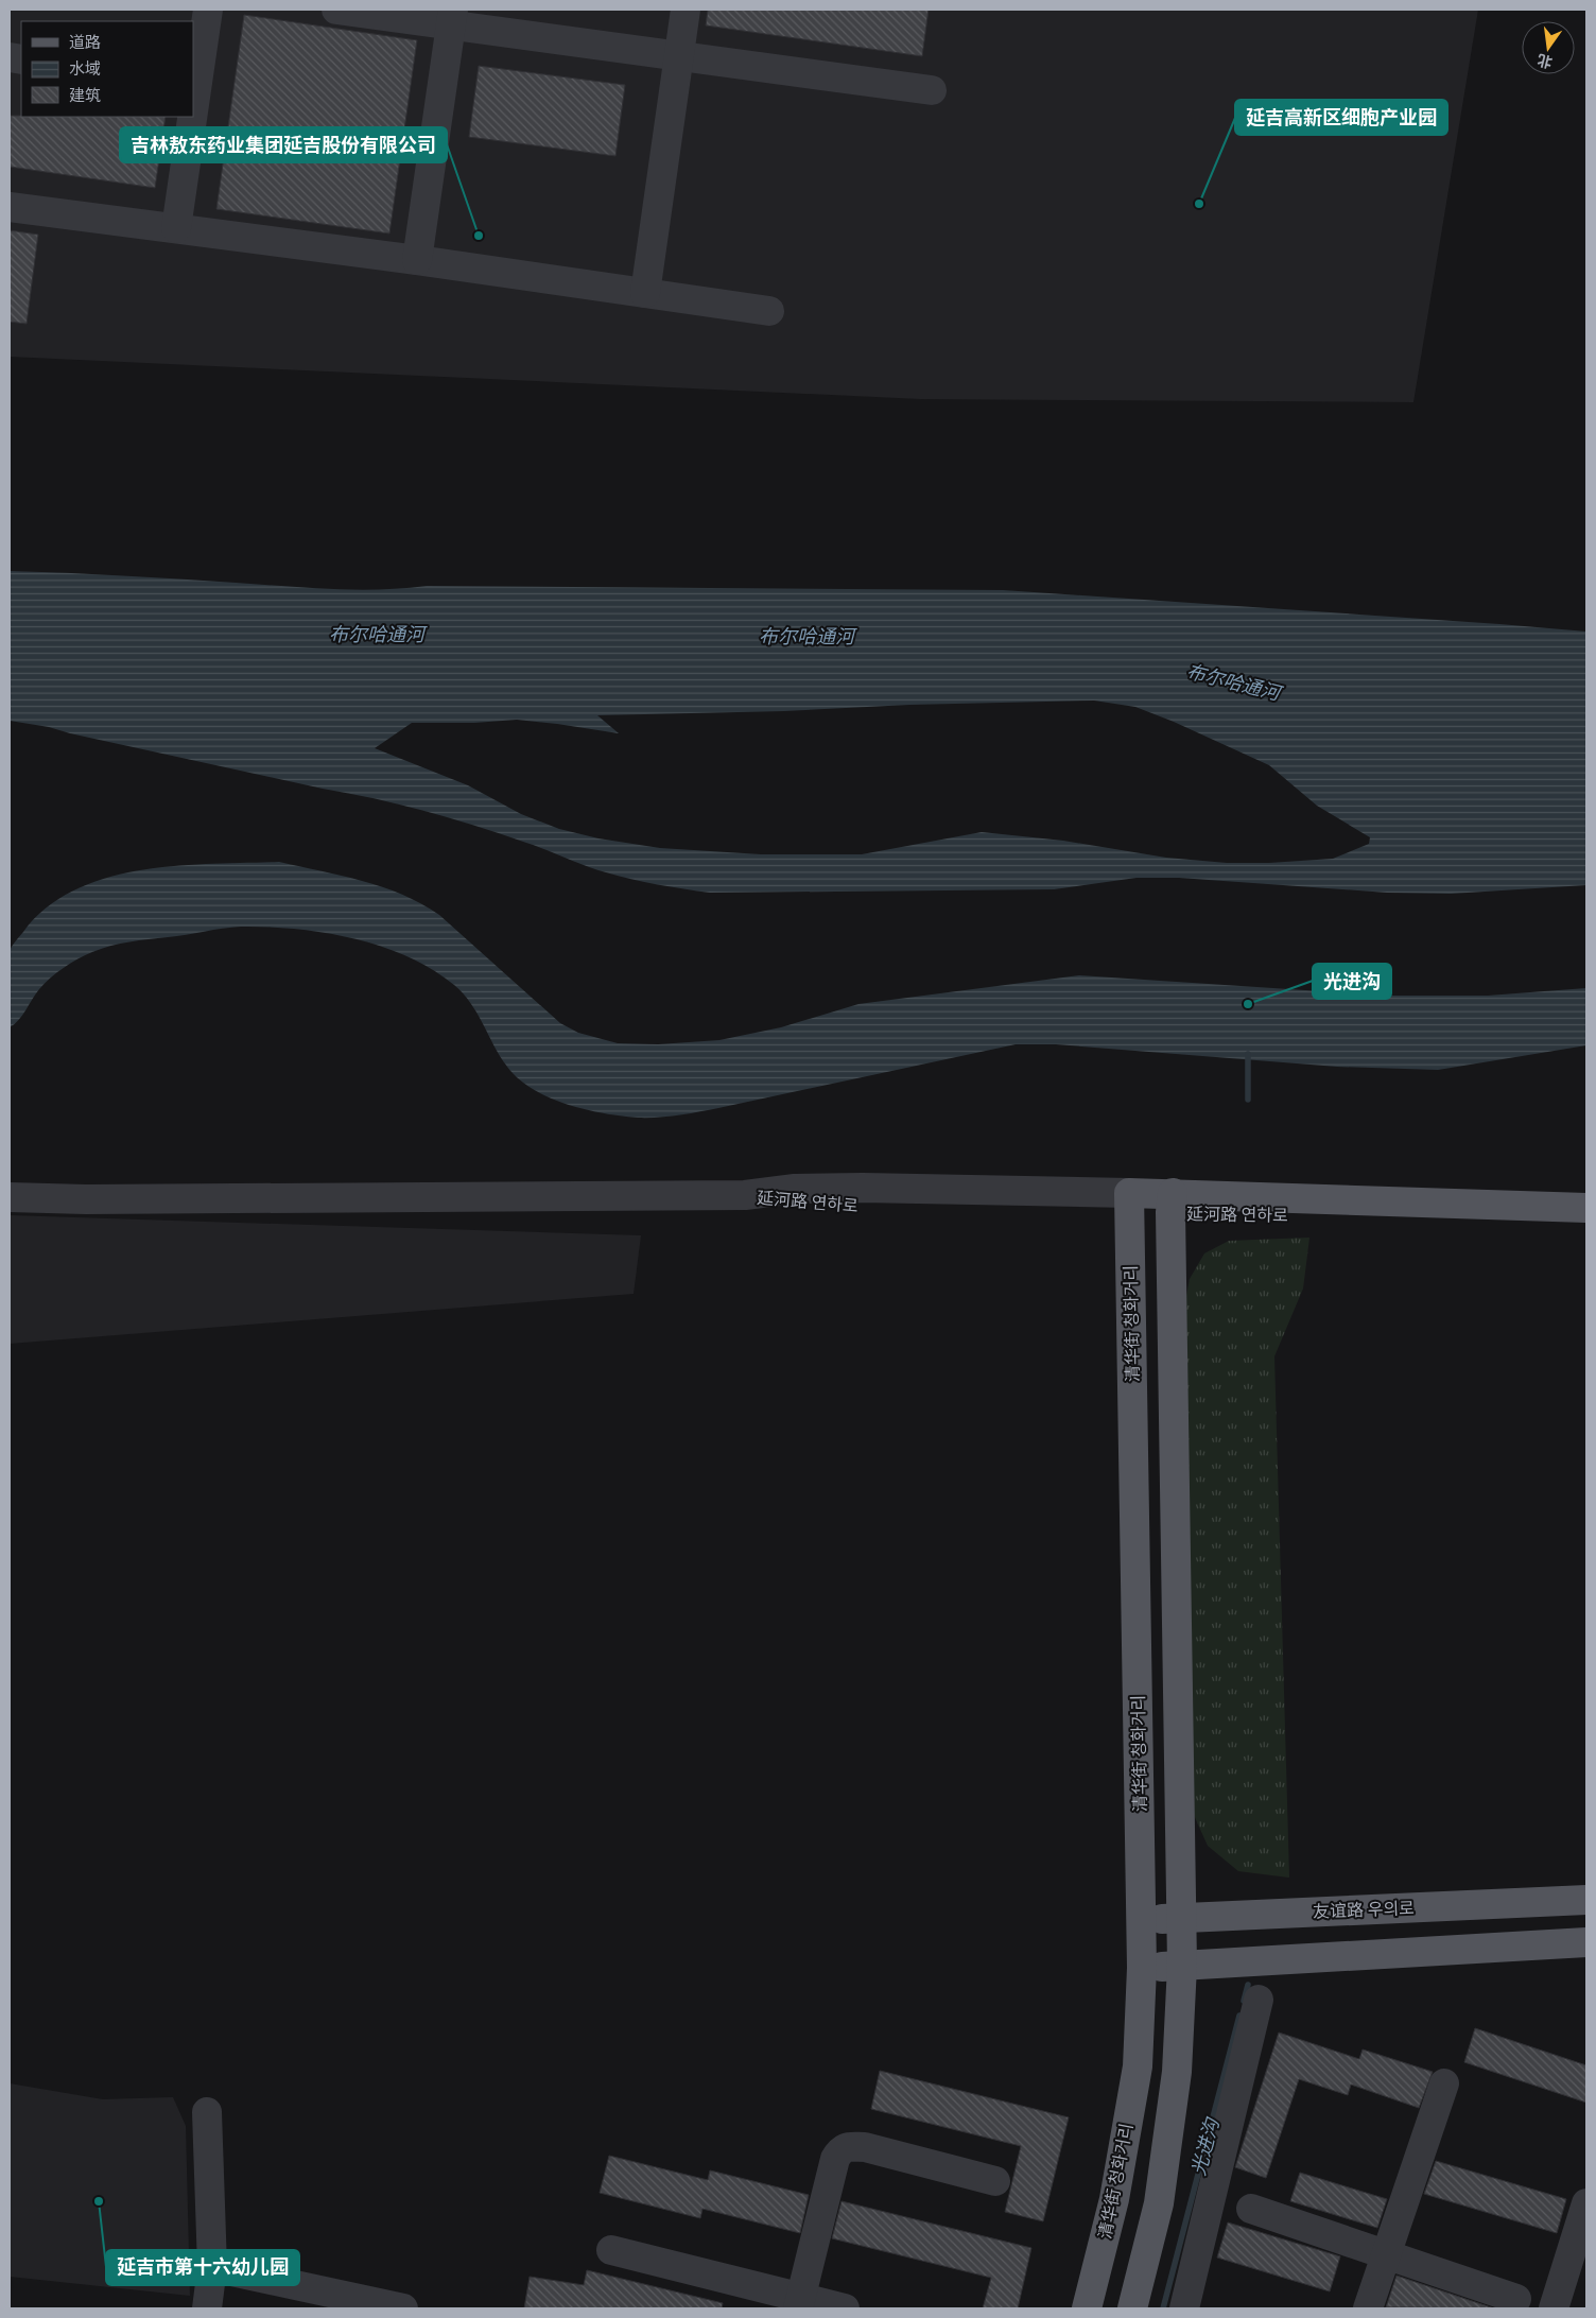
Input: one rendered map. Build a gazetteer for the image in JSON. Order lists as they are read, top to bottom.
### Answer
{
  "streets": {
    "main road": ["延河路 연하로", "清华街 청화거리", "友谊路 우의로"]
  },
  "crossings": [
    ["延河路 연하로", "清华街 청화거리"],
    ["清华街 청화거리", "友谊路 우의로"]
  ],
  "water": ["布尔哈通河", "光进沟"],
  "places": [
    "延吉高新区细胞产业园",
    "吉林敖东药业集团延吉股份有限公司",
    "光进沟",
    "延吉市第十六幼儿园"
  ],
  "legend": ["道路", "水域", "建筑"],
  "north": "bottom"
}
